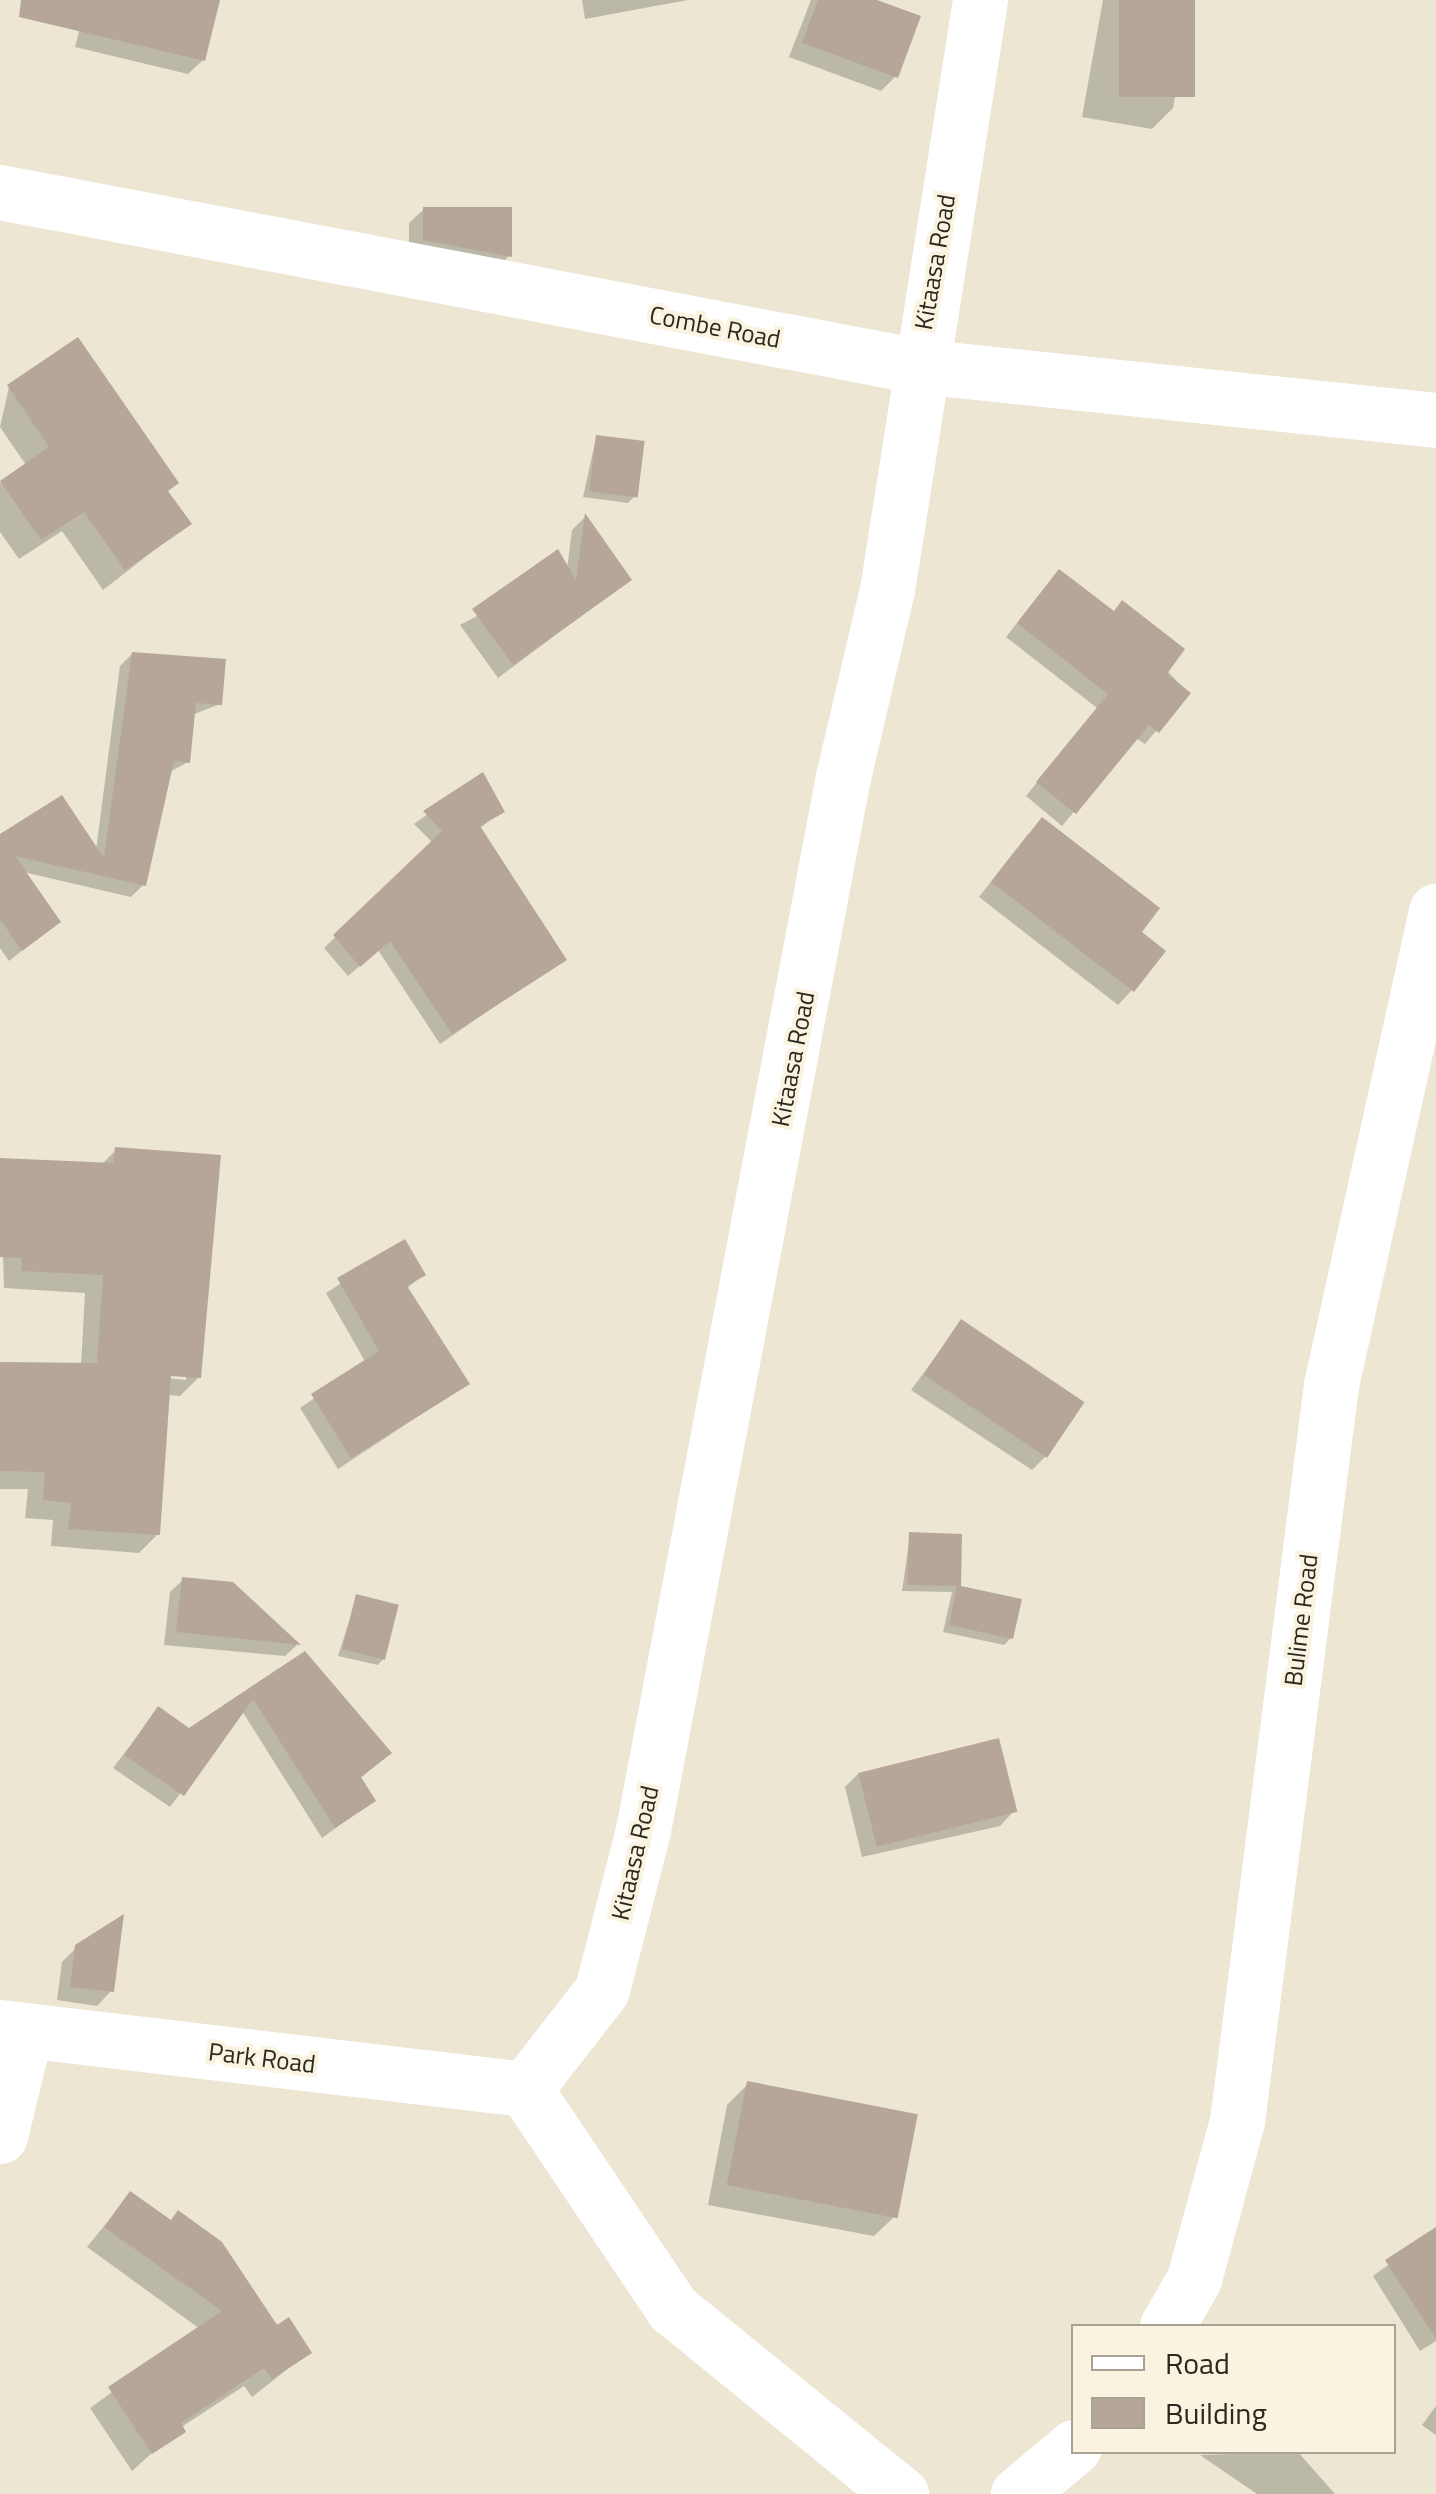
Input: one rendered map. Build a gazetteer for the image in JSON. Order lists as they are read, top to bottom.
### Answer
{
  "streets": {
    "street": [
      "Kitaasa Road",
      "Combe Road",
      "Bulime Road",
      "Park Road"
    ]
  },
  "crossings": [
    ["Kitaasa Road", "Combe Road"],
    ["Kitaasa Road", "Park Road"]
  ],
  "legend": ["Road", "Building"]
}
